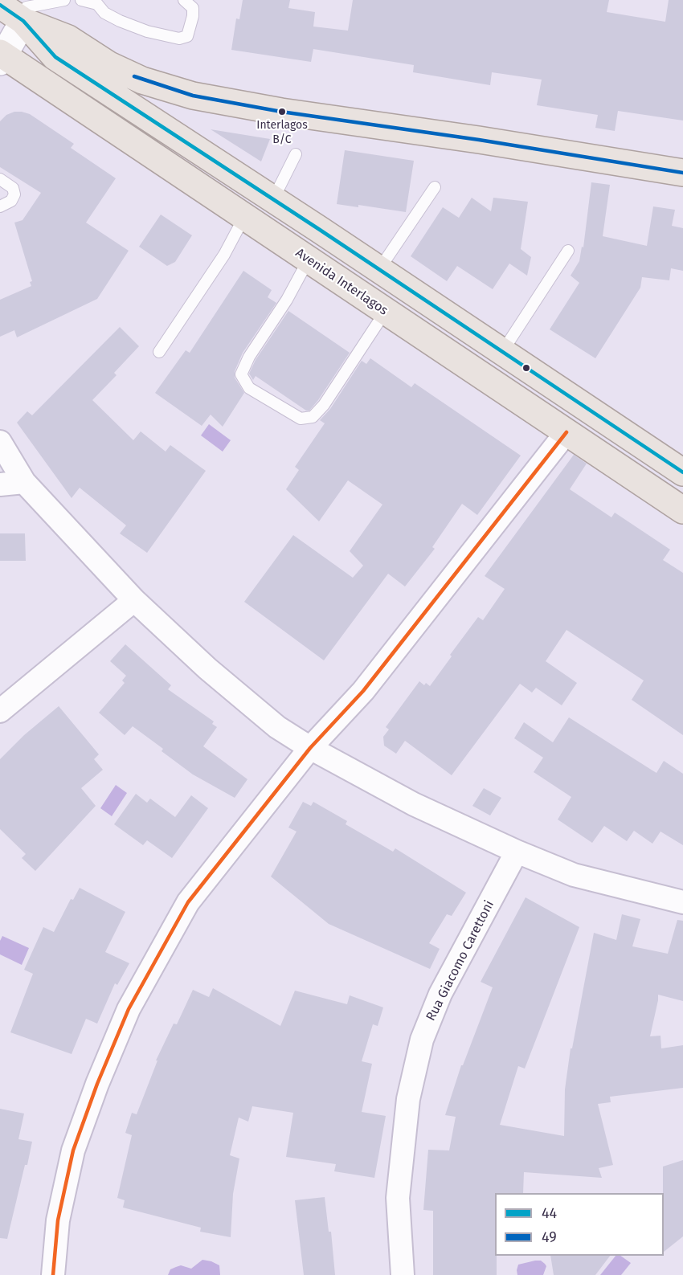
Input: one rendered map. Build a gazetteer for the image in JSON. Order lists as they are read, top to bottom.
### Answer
{
  "streets": {
    "main road": ["Avenida Interlagos"],
    "street": ["Rua Giacomo Carettoni"]
  },
  "places": ["Interlagos B/C"],
  "lines": ["transit line 44", "transit line 49"],
  "legend": ["44", "49"]
}
